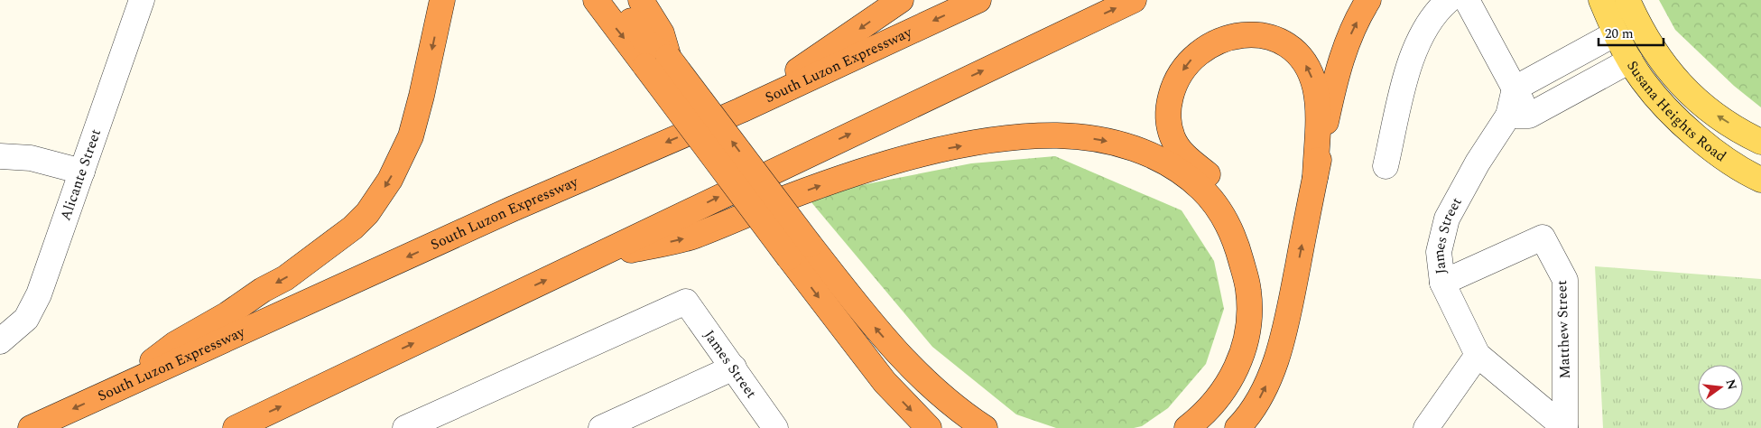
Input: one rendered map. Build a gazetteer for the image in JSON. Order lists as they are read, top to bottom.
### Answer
{
  "streets": {
    "highway": ["South Luzon Expressway"],
    "main road": ["Susana Heights Road"],
    "street": ["Alicante Street", "James Street", "Matthew Street"]
  },
  "crossings": [
    ["Susana Heights Road", "James Street"],
    ["James Street", "Matthew Street"]
  ],
  "scale_bar": "20 m",
  "north": "right"
}
